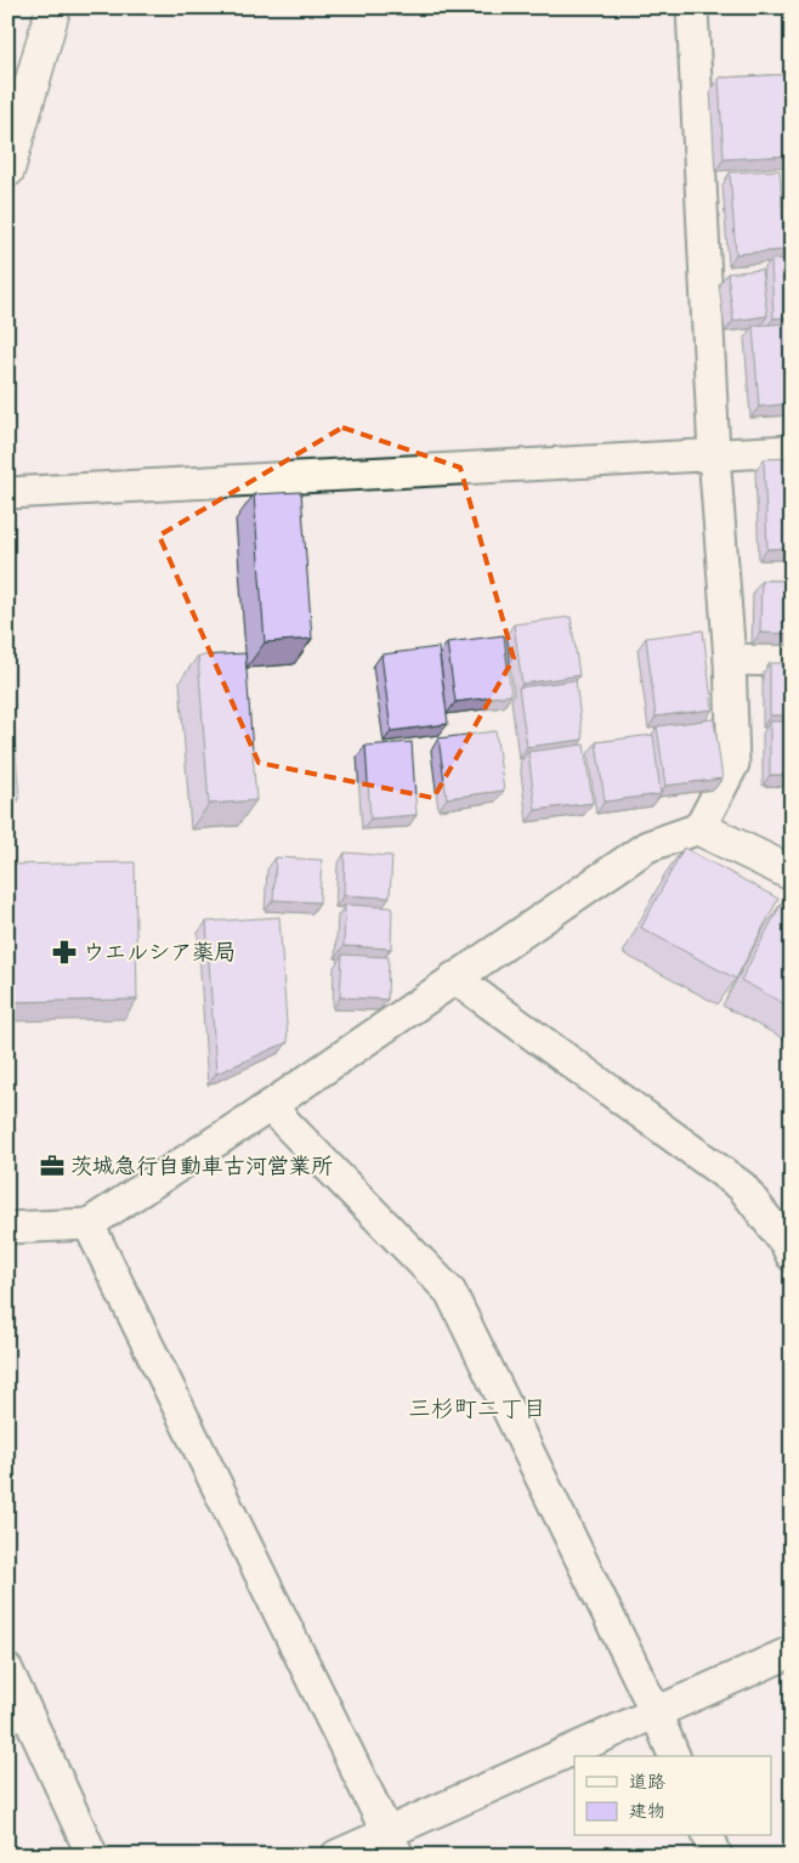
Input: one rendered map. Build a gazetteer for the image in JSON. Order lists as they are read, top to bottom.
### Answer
{
  "districts": ["三杉町二丁目"],
  "places": {
    "pharmacy": ["ウエルシア薬局"],
    "office": ["茨城急行自動車古河営業所"]
  },
  "legend": ["道路", "建物"]
}
